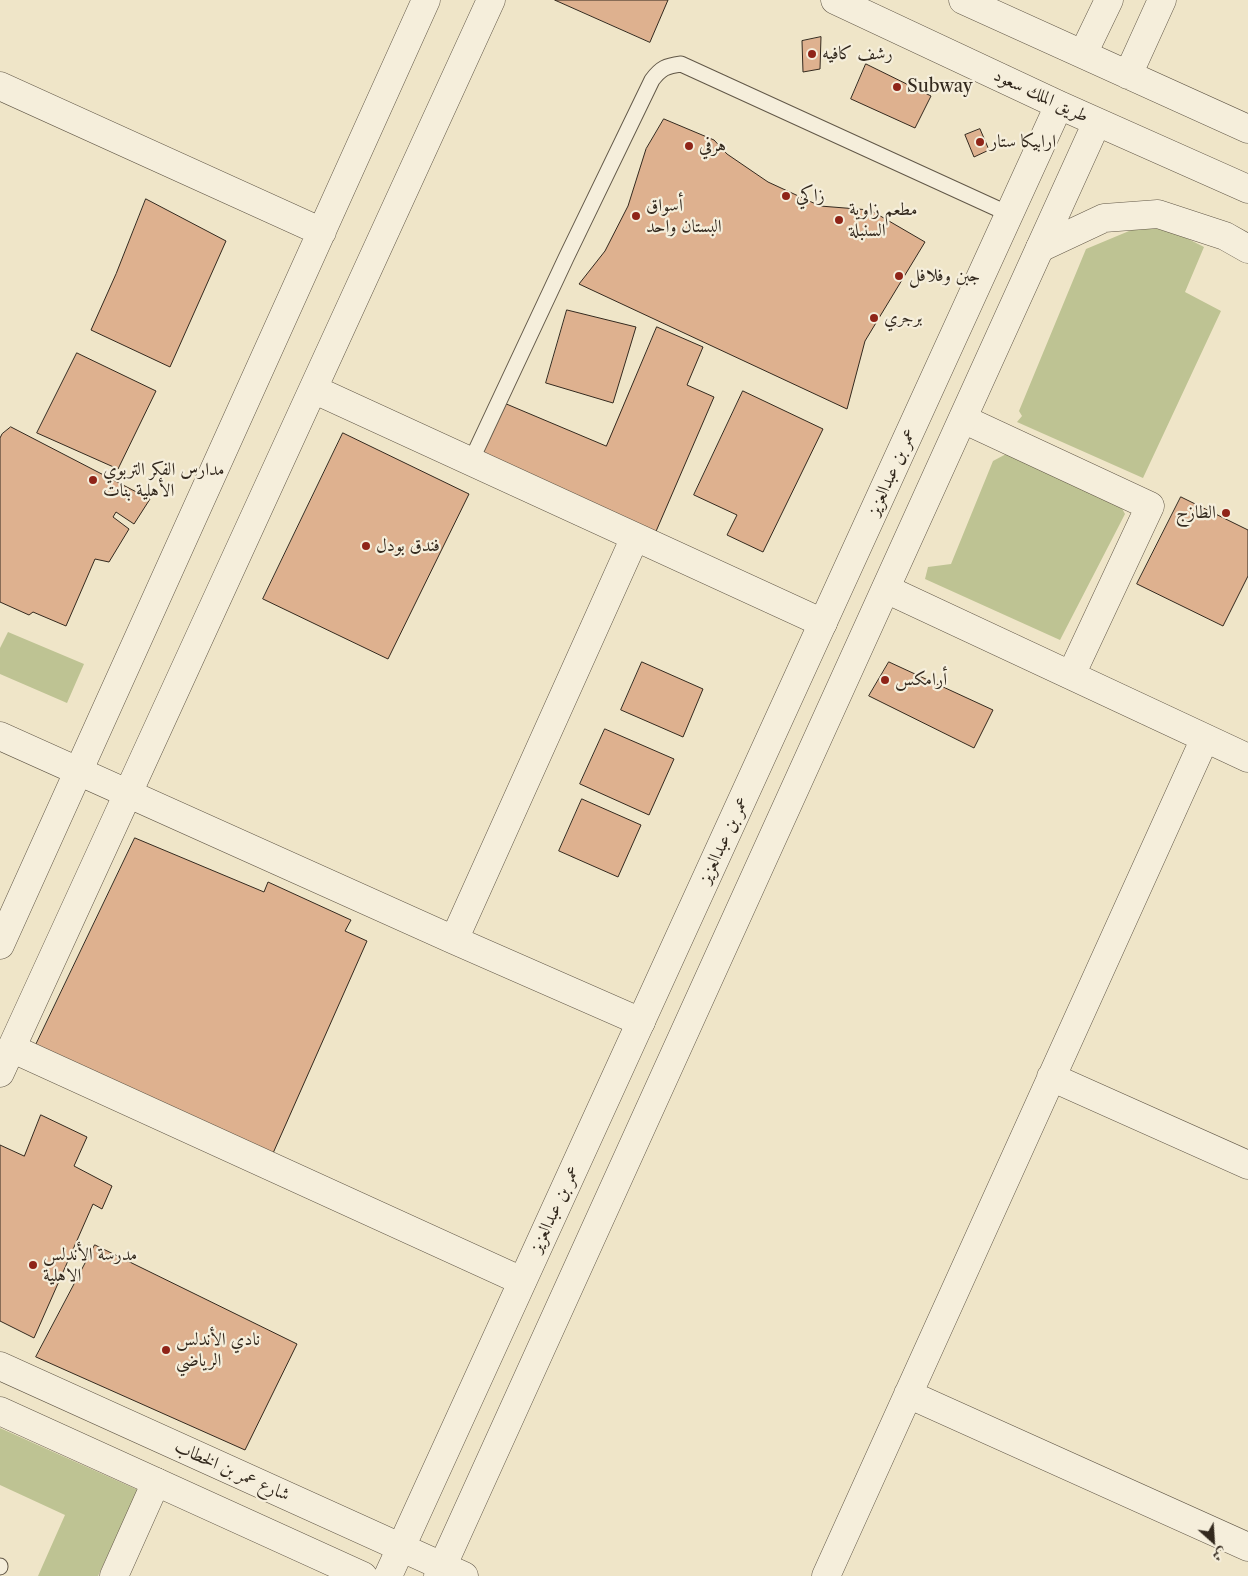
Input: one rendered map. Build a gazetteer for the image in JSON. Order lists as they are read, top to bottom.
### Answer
{
  "streets": {
    "street": ["طريق الملك سعود", "عمر بن عبدالعزيز", "شارع عمر بن الخطاب"]
  },
  "crossings": [
    ["طريق الملك سعود", "عمر بن عبدالعزيز"],
    ["عمر بن عبدالعزيز", "شارع عمر بن الخطاب"]
  ],
  "places": [
    "رشف كافيه",
    "Subway",
    "ارابيكا ستار",
    "هرفي",
    "زاكي",
    "أسواق البستان واحد",
    "مطعم زاوية السنبلة",
    "جبن وفلافل",
    "برجري",
    "مدارس الفكر التربوي الأهلية بنات",
    "الطازج",
    "فندق بودل",
    "أرامكس",
    "مدرسة الأندلس الاهلية",
    "نادي الأندلس الرياضي"
  ],
  "north": "bottom right"
}
